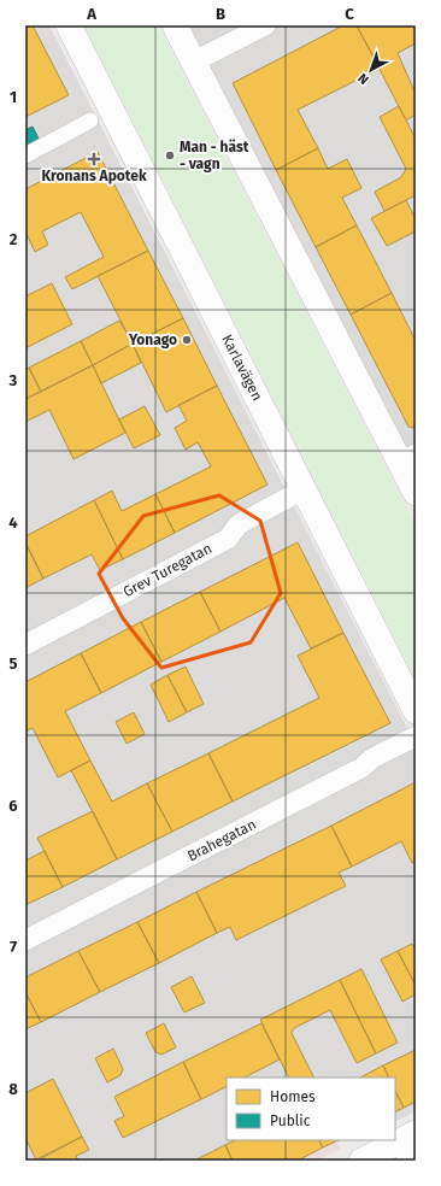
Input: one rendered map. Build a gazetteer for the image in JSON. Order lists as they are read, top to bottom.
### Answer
{
  "streets": {
    "street": ["Karlavägen", "Grev Turegatan", "Brahegatan"]
  },
  "crossings": [
    ["Karlavägen", "Grev Turegatan"]
  ],
  "places": {
    "other": ["Man - häst - vagn", "Yonago"],
    "health": ["Kronans Apotek"]
  },
  "legend": ["Homes", "Public"],
  "north": "bottom left",
  "grid": {
    "columns": ["A", "B", "C"],
    "rows": [
      "1",
      "2",
      "3",
      "4",
      "5",
      "6",
      "7",
      "8"
    ]
  }
}
